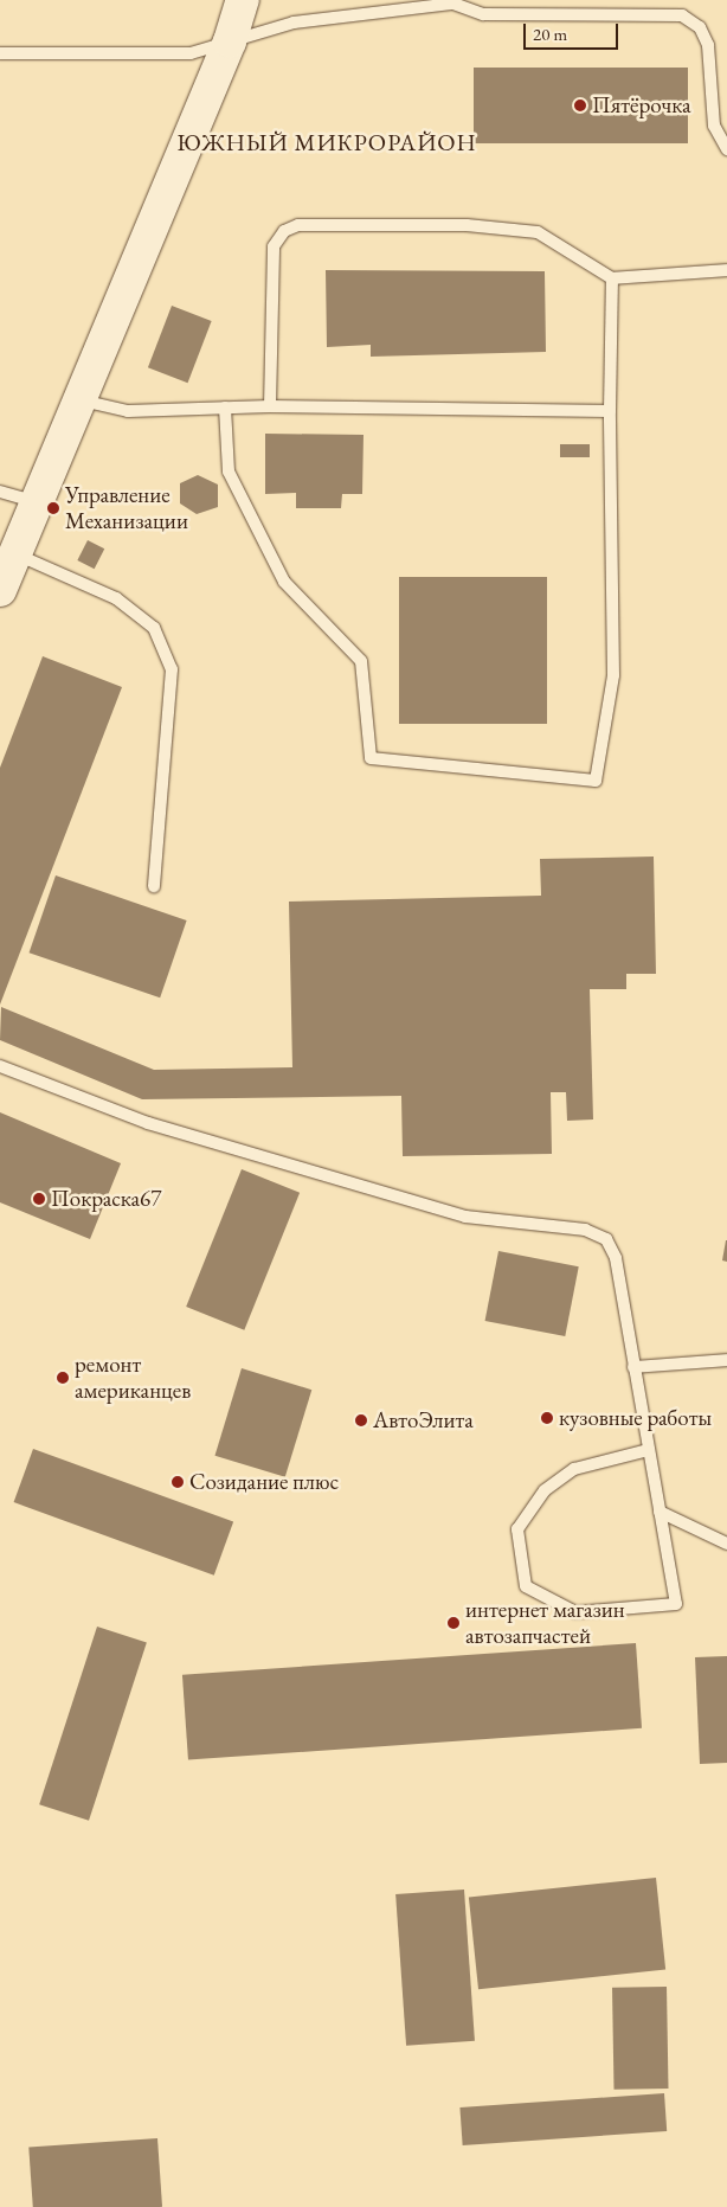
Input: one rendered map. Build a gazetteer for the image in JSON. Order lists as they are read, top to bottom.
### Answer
{
  "districts": ["ЮЖНЫЙ МИКРОРАЙОН"],
  "places": [
    "Пятёрочка",
    "Управление Механизации",
    "Покраска67",
    "ремонт американцев",
    "кузовные работы",
    "АвтоЭлита",
    "Созидание плюс",
    "интернет магазин автозапчастей"
  ],
  "scale_bar": "20 m"
}
